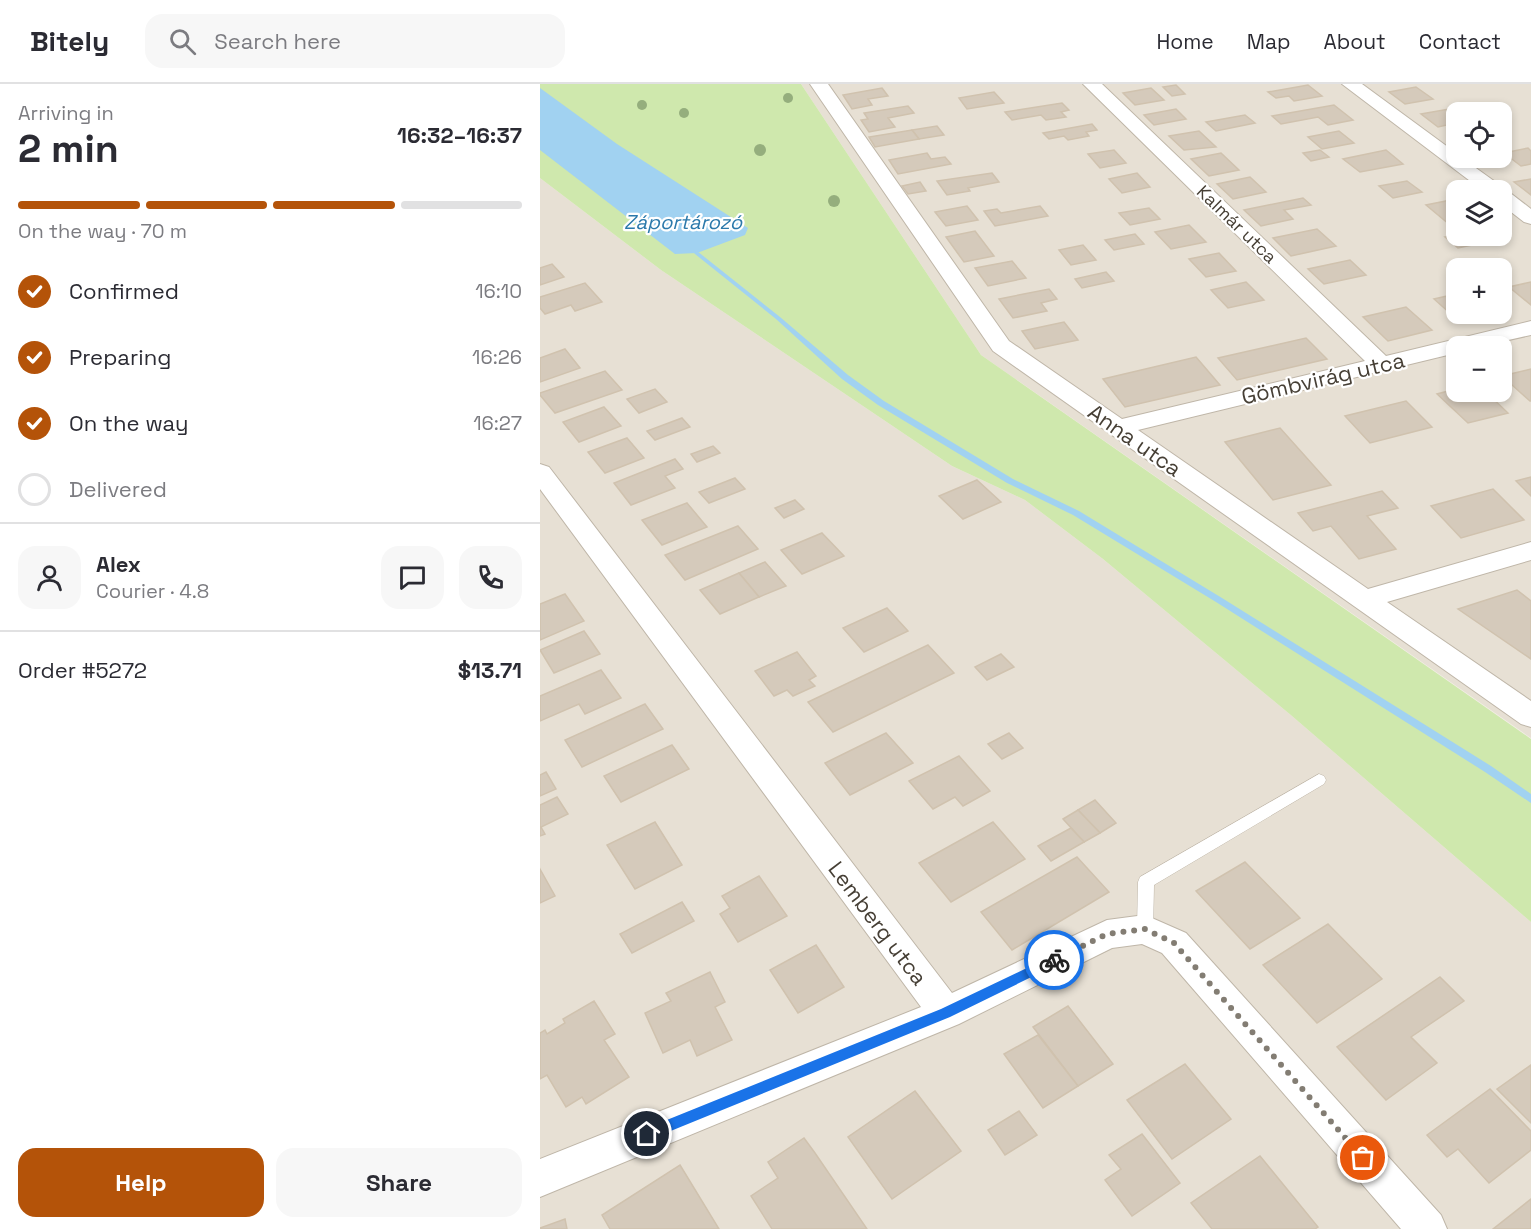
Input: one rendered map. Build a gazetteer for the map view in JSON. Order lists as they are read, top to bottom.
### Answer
{
  "streets": {
    "street": [
      "Kalmár utca",
      "Gömbvirág utca",
      "Anna utca",
      "Lemberg utca"
    ]
  },
  "crossings": [
    ["Kalmár utca", "Gömbvirág utca"],
    ["Gömbvirág utca", "Anna utca"]
  ],
  "water": ["Záportározó"],
  "page": {
    "header": "Bitely",
    "search": "Search here",
    "nav": [
      "Home",
      "Map",
      "About",
      "Contact"
    ],
    "heading": ["2 min", "Arriving in", "16:32–16:37"],
    "panel": [
      "Alex",
      "Courier · 4.8",
      "Order #5272",
      "$13.71"
    ],
    "map_buttons": ["+", "−"],
    "bar": "On the way · 70 m",
    "list": [
      ["Confirmed", "16:10"],
      ["Preparing", "16:26"],
      ["On the way", "16:27"],
      "Delivered"
    ],
    "buttons": ["Help", "Share"]
  }
}
